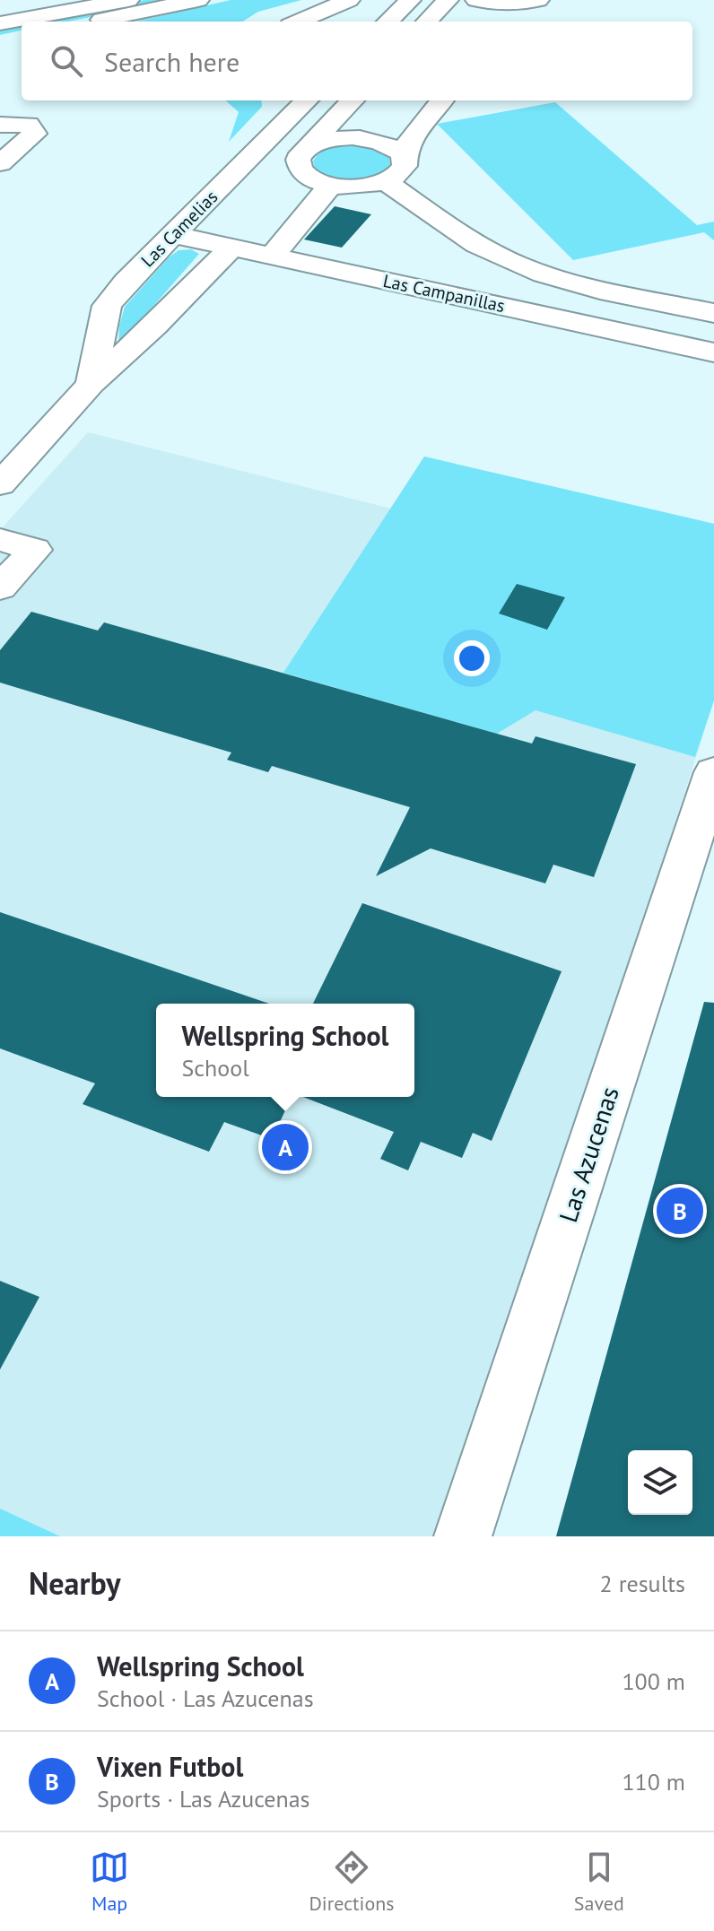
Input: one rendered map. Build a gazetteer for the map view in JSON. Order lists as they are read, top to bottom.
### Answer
{
  "streets": {
    "street": ["Las Camelias", "Las Campanillas", "Las Azucenas"]
  },
  "crossings": [
    ["Las Camelias", "Las Campanillas"]
  ],
  "page": {
    "search": "Search here",
    "popup": ["Wellspring School", "School"],
    "pins": ["A", "B"],
    "heading": ["Nearby", "2 results"],
    "list": [
      {
        "mark": "A",
        "name": "Wellspring School",
        "note": "School · Las Azucenas",
        "value": "100 m"
      },
      {
        "mark": "B",
        "name": "Vixen Futbol",
        "note": "Sports · Las Azucenas",
        "value": "110 m"
      }
    ],
    "nav": ["Map", "Directions", "Saved"]
  }
}
